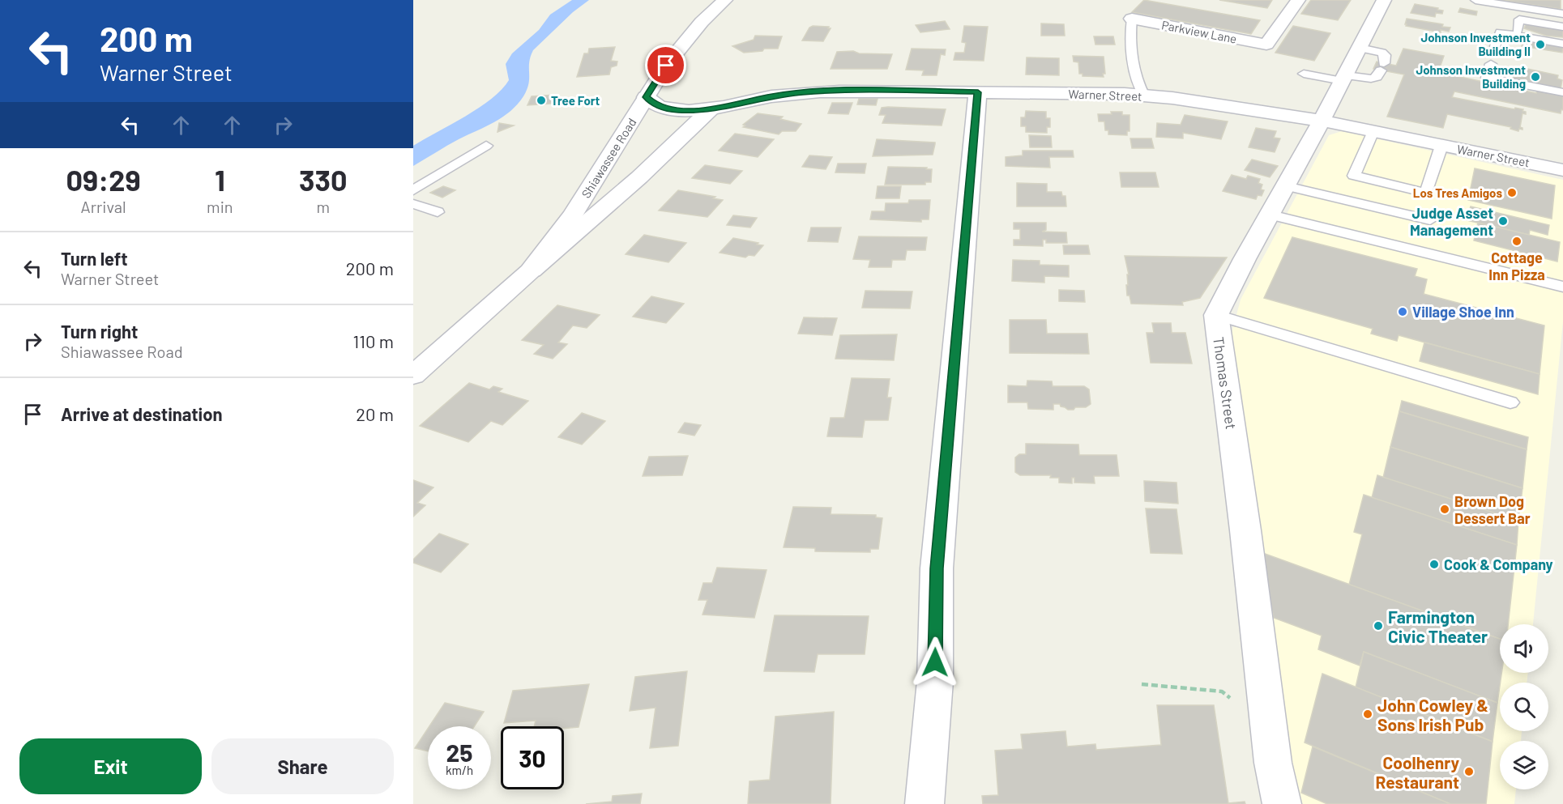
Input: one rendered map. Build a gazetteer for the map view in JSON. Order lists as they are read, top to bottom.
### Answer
{
  "streets": {
    "street": [
      "Parkview Lane",
      "Warner Street",
      "Shiawassee Road",
      "Thomas Street"
    ]
  },
  "crossings": [
    ["Warner Street", "Shiawassee Road"]
  ],
  "places": [
    "Johnson Investment Building II",
    "Johnson Investment Building",
    "Tree Fort",
    "Los Tres Amigos",
    "Judge Asset Management",
    "Cottage Inn Pizza",
    "Village Shoe Inn",
    "Brown Dog Dessert Bar",
    "Cook & Company",
    "Farmington Civic Theater",
    "John Cowley & Sons Irish Pub",
    "Coolhenry Restaurant"
  ],
  "page": {
    "turn": ["200 m", "Warner Street"],
    "eta": [
      "09:29",
      "Arrival",
      "1",
      "min",
      "330",
      "m"
    ],
    "list": [
      {
        "name": "Turn left",
        "note": "Warner Street",
        "value": "200 m"
      },
      {
        "name": "Turn right",
        "note": "Shiawassee Road",
        "value": "110 m"
      },
      {
        "name": "Arrive at destination",
        "value": "20 m"
      }
    ],
    "speed": "25 km/h",
    "limit": "30",
    "buttons": ["Exit", "Share"]
  }
}
